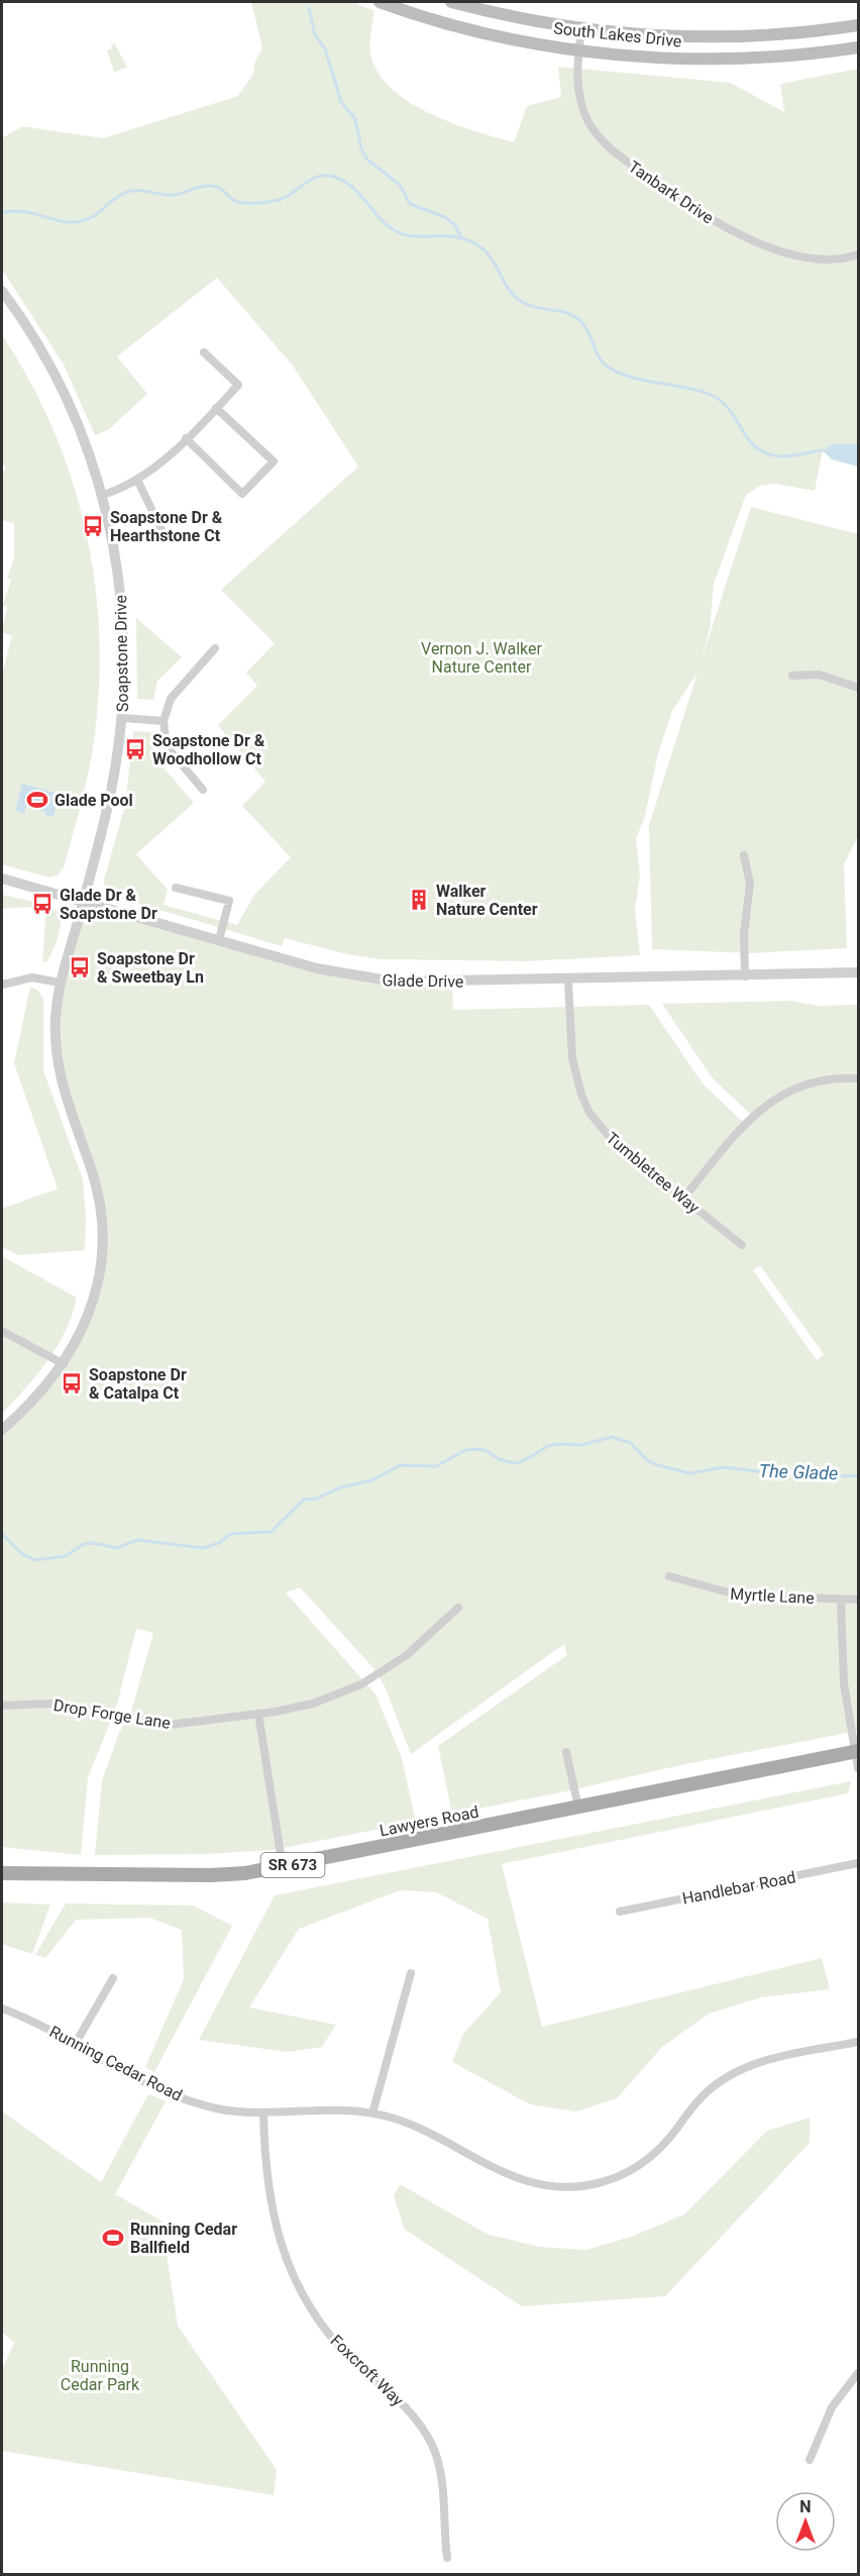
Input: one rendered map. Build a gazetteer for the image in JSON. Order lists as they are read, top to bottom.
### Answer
{
  "streets": {
    "main road": ["South Lakes Drive", "Lawyers Road", "SR 673"],
    "street": [
      "Tanbark Drive",
      "Soapstone Drive",
      "Glade Drive",
      "Tumbletree Way",
      "Myrtle Lane",
      "Drop Forge Lane",
      "Handlebar Road",
      "Running Cedar Road",
      "Foxcroft Way"
    ]
  },
  "crossings": [
    ["South Lakes Drive", "Tanbark Drive"],
    ["Soapstone Drive", "Glade Drive"],
    ["Glade Drive", "Tumbletree Way"],
    ["Running Cedar Road", "Foxcroft Way"]
  ],
  "water": ["The Glade"],
  "parks": ["Vernon J. Walker Nature Center", "Running Cedar Park"],
  "places": {
    "bus stop": [
      "Soapstone Dr & Hearthstone Ct",
      "Soapstone Dr & Woodhollow Ct",
      "Glade Dr & Soapstone Dr",
      "Soapstone Dr & Sweetbay Ln",
      "Soapstone Dr & Catalpa Ct"
    ],
    "sports": ["Glade Pool", "Running Cedar Ballfield"],
    "building": ["Walker Nature Center"]
  },
  "north": "top"
}
